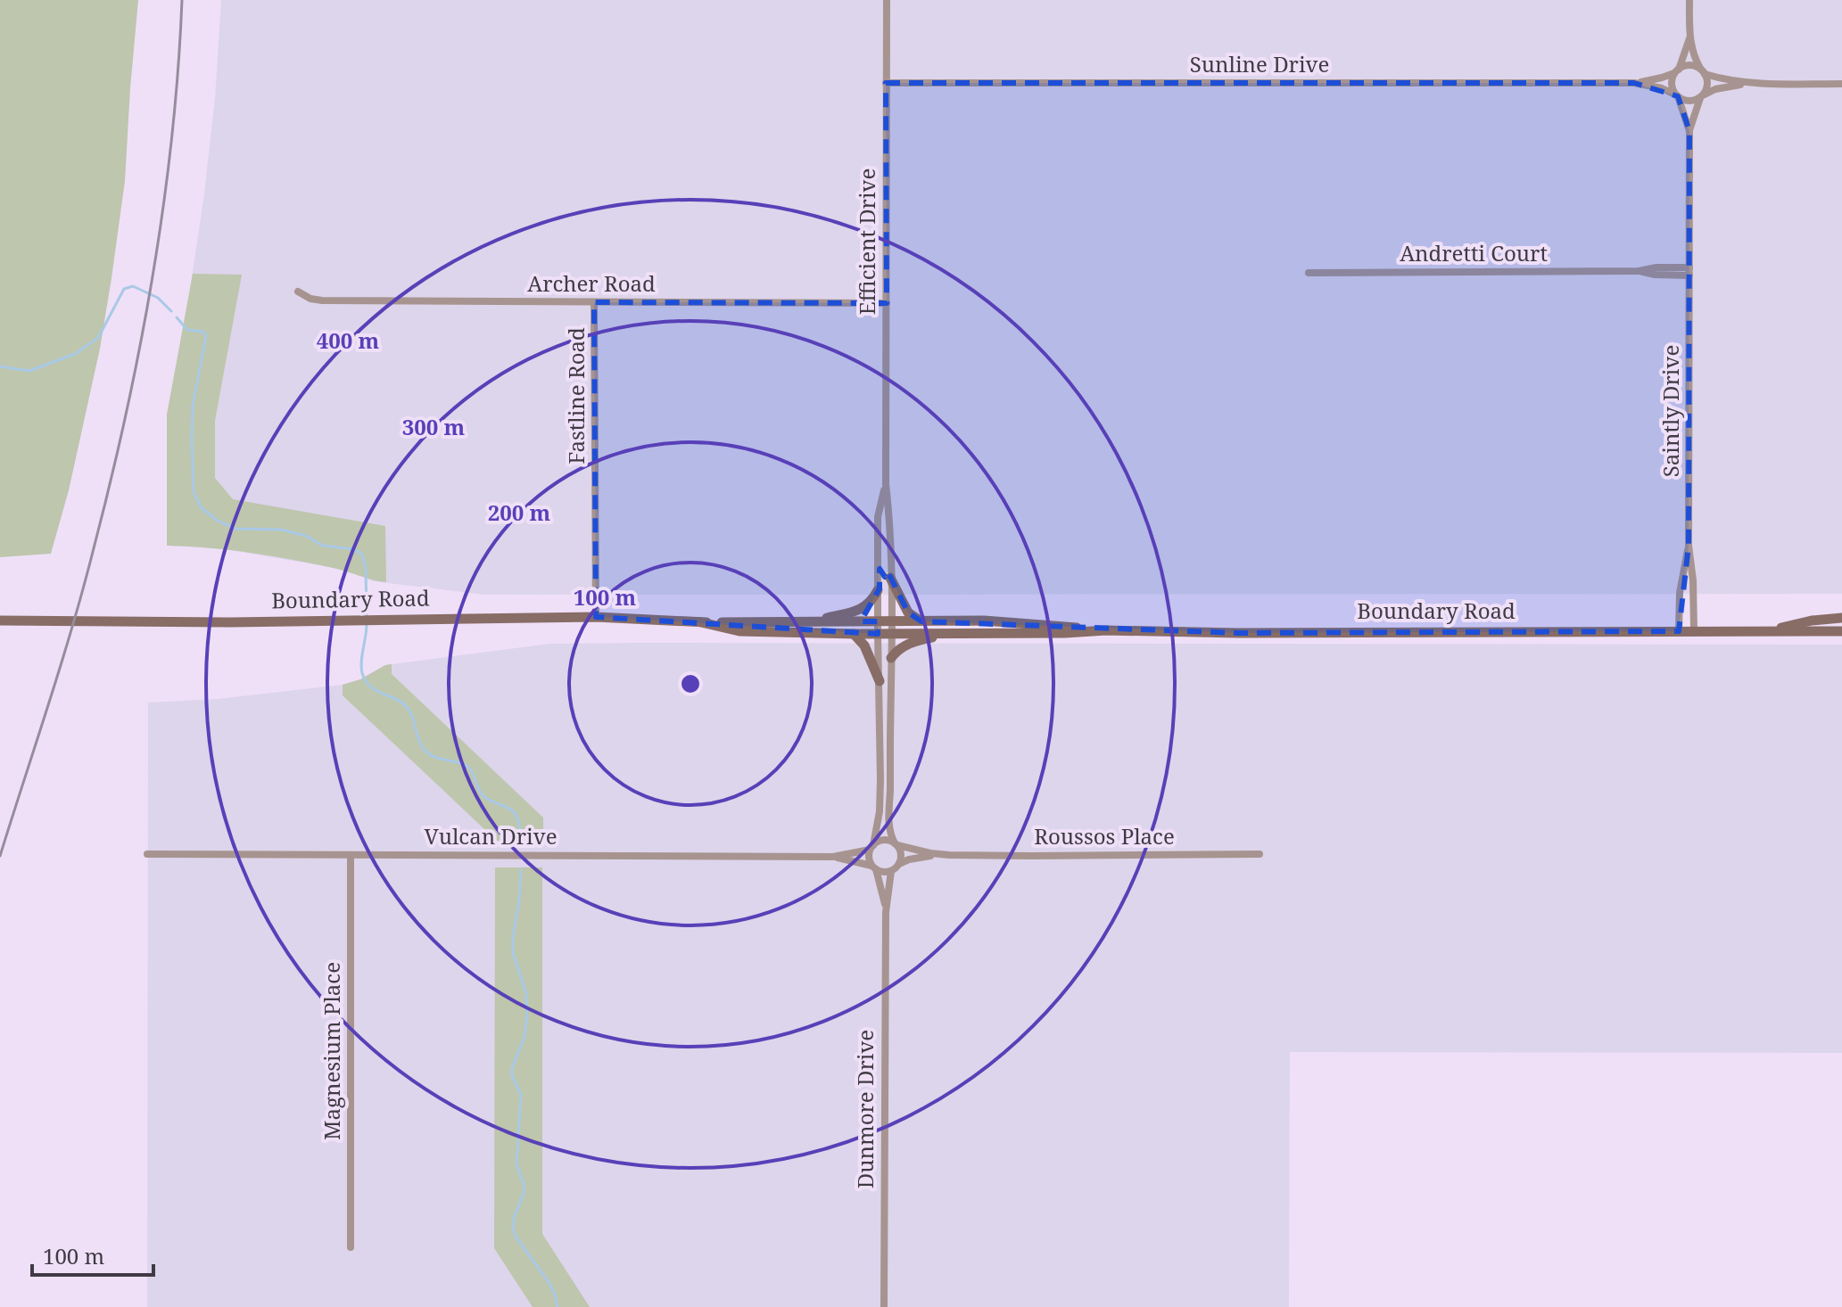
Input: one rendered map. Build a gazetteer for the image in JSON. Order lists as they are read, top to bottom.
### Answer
{
  "streets": {
    "main road": ["Boundary Road"],
    "street": [
      "Sunline Drive",
      "Efficient Drive",
      "Andretti Court",
      "Archer Road",
      "Fastline Road",
      "Saintly Drive",
      "Vulcan Drive",
      "Roussos Place",
      "Magnesium Place",
      "Dunmore Drive"
    ]
  },
  "crossings": [
    ["Sunline Drive", "Efficient Drive"],
    ["Sunline Drive", "Saintly Drive"],
    ["Efficient Drive", "Archer Road"],
    ["Efficient Drive", "Boundary Road"],
    ["Andretti Court", "Saintly Drive"],
    ["Archer Road", "Fastline Road"],
    ["Fastline Road", "Boundary Road"],
    ["Saintly Drive", "Boundary Road"],
    ["Vulcan Drive", "Roussos Place"],
    ["Vulcan Drive", "Magnesium Place"],
    ["Vulcan Drive", "Dunmore Drive"],
    ["Roussos Place", "Dunmore Drive"]
  ],
  "scale_bar": "100 m",
  "rings": [
    "400 m",
    "300 m",
    "200 m",
    "100 m"
  ]
}
